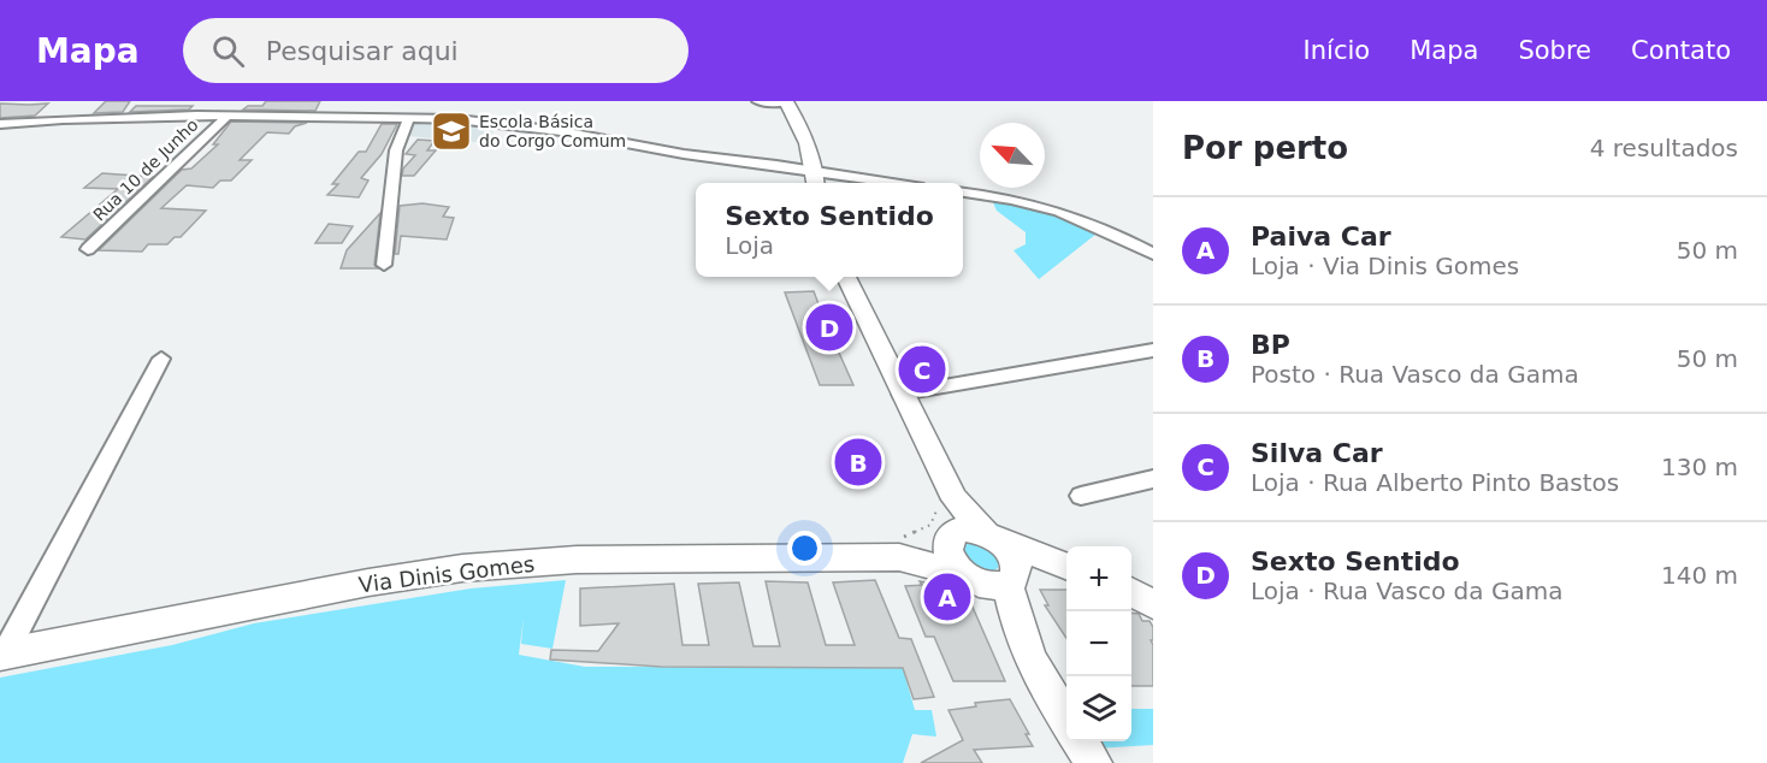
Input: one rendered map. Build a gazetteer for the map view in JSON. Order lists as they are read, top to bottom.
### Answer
{
  "streets": {
    "main road": ["Via Dinis Gomes"],
    "street": ["Rua 10 de Junho"]
  },
  "places": {
    "school or university": ["Escola Básica do Corgo Comum"]
  },
  "north": "top left",
  "page": {
    "header": "Mapa",
    "search": "Pesquisar aqui",
    "nav": [
      "Início",
      "Mapa",
      "Sobre",
      "Contato"
    ],
    "heading": ["Por perto", "4 resultados"],
    "popup": ["Sexto Sentido", "Loja"],
    "list": [
      {
        "mark": "A",
        "name": "Paiva Car",
        "note": "Loja · Via Dinis Gomes",
        "value": "50 m"
      },
      {
        "mark": "B",
        "name": "BP",
        "note": "Posto · Rua Vasco da Gama",
        "value": "50 m"
      },
      {
        "mark": "C",
        "name": "Silva Car",
        "note": "Loja · Rua Alberto Pinto Bastos",
        "value": "130 m"
      },
      {
        "mark": "D",
        "name": "Sexto Sentido",
        "note": "Loja · Rua Vasco da Gama",
        "value": "140 m"
      }
    ],
    "pins": [
      "D",
      "C",
      "B",
      "A"
    ],
    "map_buttons": ["+", "−"]
  }
}
